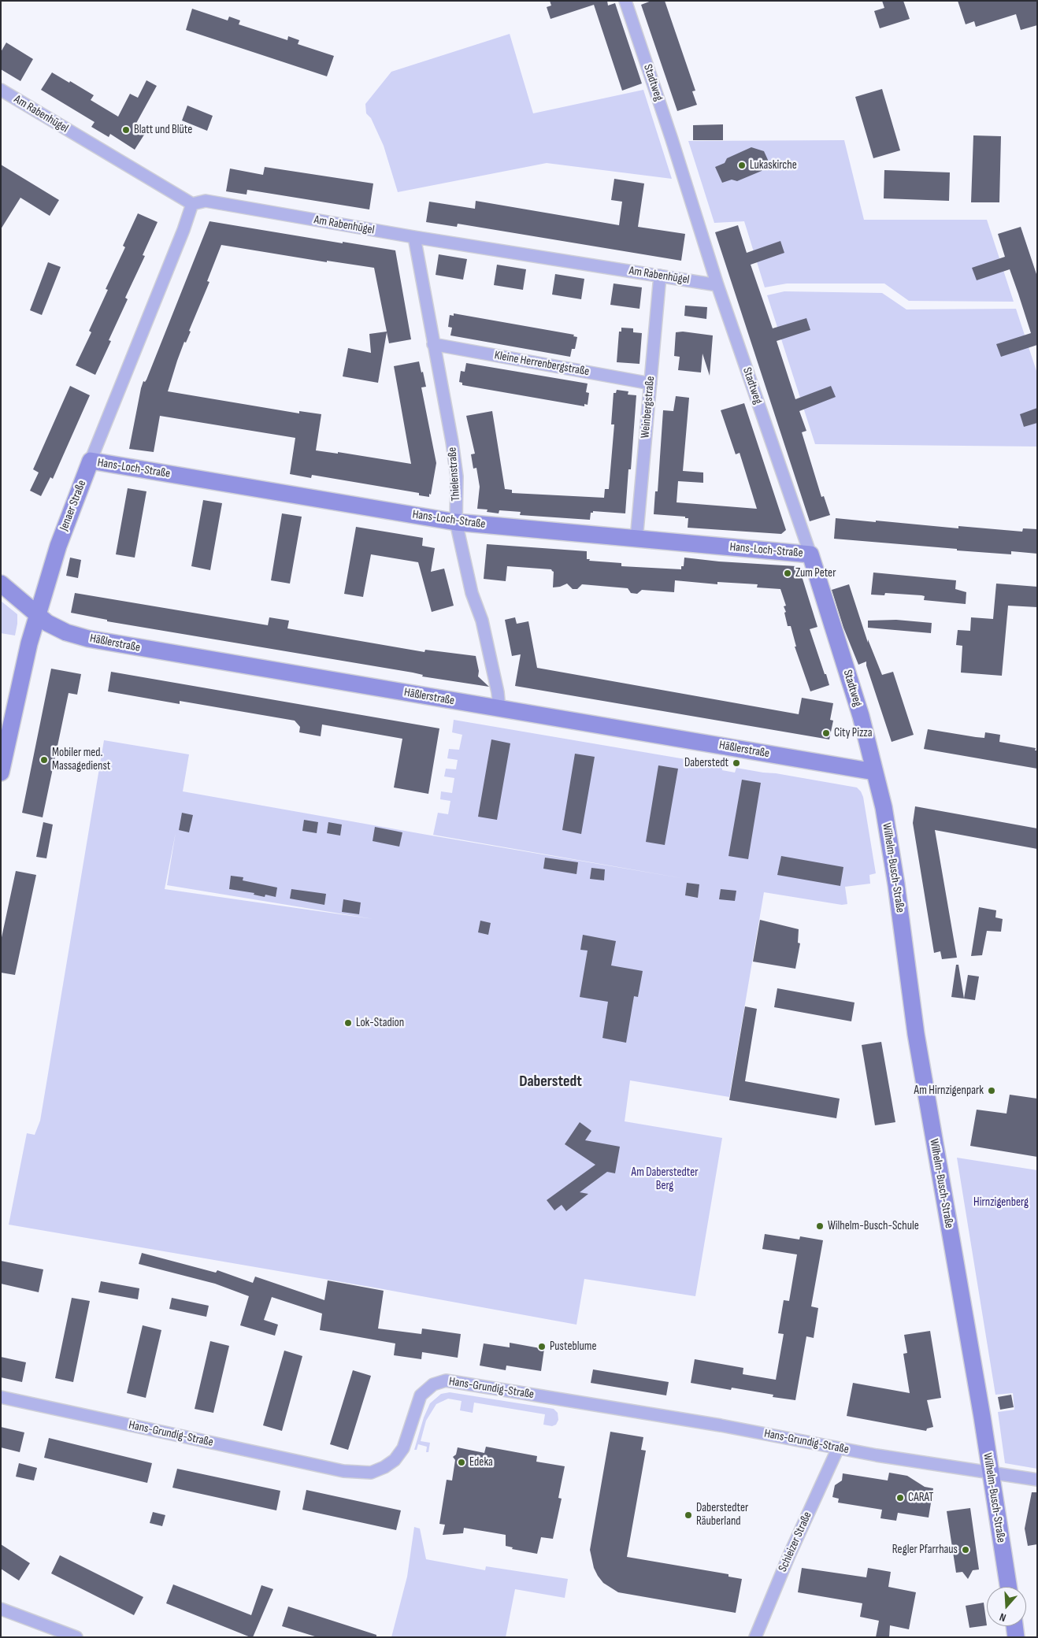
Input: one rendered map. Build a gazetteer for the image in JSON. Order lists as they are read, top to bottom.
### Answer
{
  "streets": {
    "street": [
      "Stadtweg",
      "Am Rabenhügel",
      "Kleine Herrenbergstraße",
      "Weinbergstraße",
      "Hans-Loch-Straße",
      "Thielenstraße",
      "Jenaer Straße",
      "Häßlerstraße",
      "Wilhelm-Busch-Straße",
      "Hans-Grundig-Straße",
      "Schleizer Straße"
    ]
  },
  "crossings": [
    ["Stadtweg", "Am Rabenhügel"],
    ["Stadtweg", "Hans-Loch-Straße"],
    ["Stadtweg", "Häßlerstraße"],
    ["Stadtweg", "Wilhelm-Busch-Straße"],
    ["Am Rabenhügel", "Weinbergstraße"],
    ["Am Rabenhügel", "Thielenstraße"],
    ["Am Rabenhügel", "Jenaer Straße"],
    ["Kleine Herrenbergstraße", "Weinbergstraße"],
    ["Kleine Herrenbergstraße", "Thielenstraße"],
    ["Weinbergstraße", "Hans-Loch-Straße"],
    ["Hans-Loch-Straße", "Thielenstraße"],
    ["Hans-Loch-Straße", "Jenaer Straße"],
    ["Thielenstraße", "Häßlerstraße"],
    ["Jenaer Straße", "Häßlerstraße"],
    ["Häßlerstraße", "Wilhelm-Busch-Straße"],
    ["Wilhelm-Busch-Straße", "Hans-Grundig-Straße"],
    ["Hans-Grundig-Straße", "Schleizer Straße"]
  ],
  "districts": ["Daberstedt"],
  "parks": ["Am Daberstedter Berg", "Hirnzigenberg"],
  "places": [
    "Blatt und Blüte",
    "Lukaskirche",
    "Zum Peter",
    "City Pizza",
    "Mobiler med. Massagedienst",
    "Daberstedt",
    "Lok-Stadion",
    "Am Hirnzigenpark",
    "Wilhelm-Busch-Schule",
    "Pusteblume",
    "Edeka",
    "CARAT",
    "Daberstedter Räuberland",
    "Regler Pfarrhaus"
  ],
  "north": "bottom"
}
